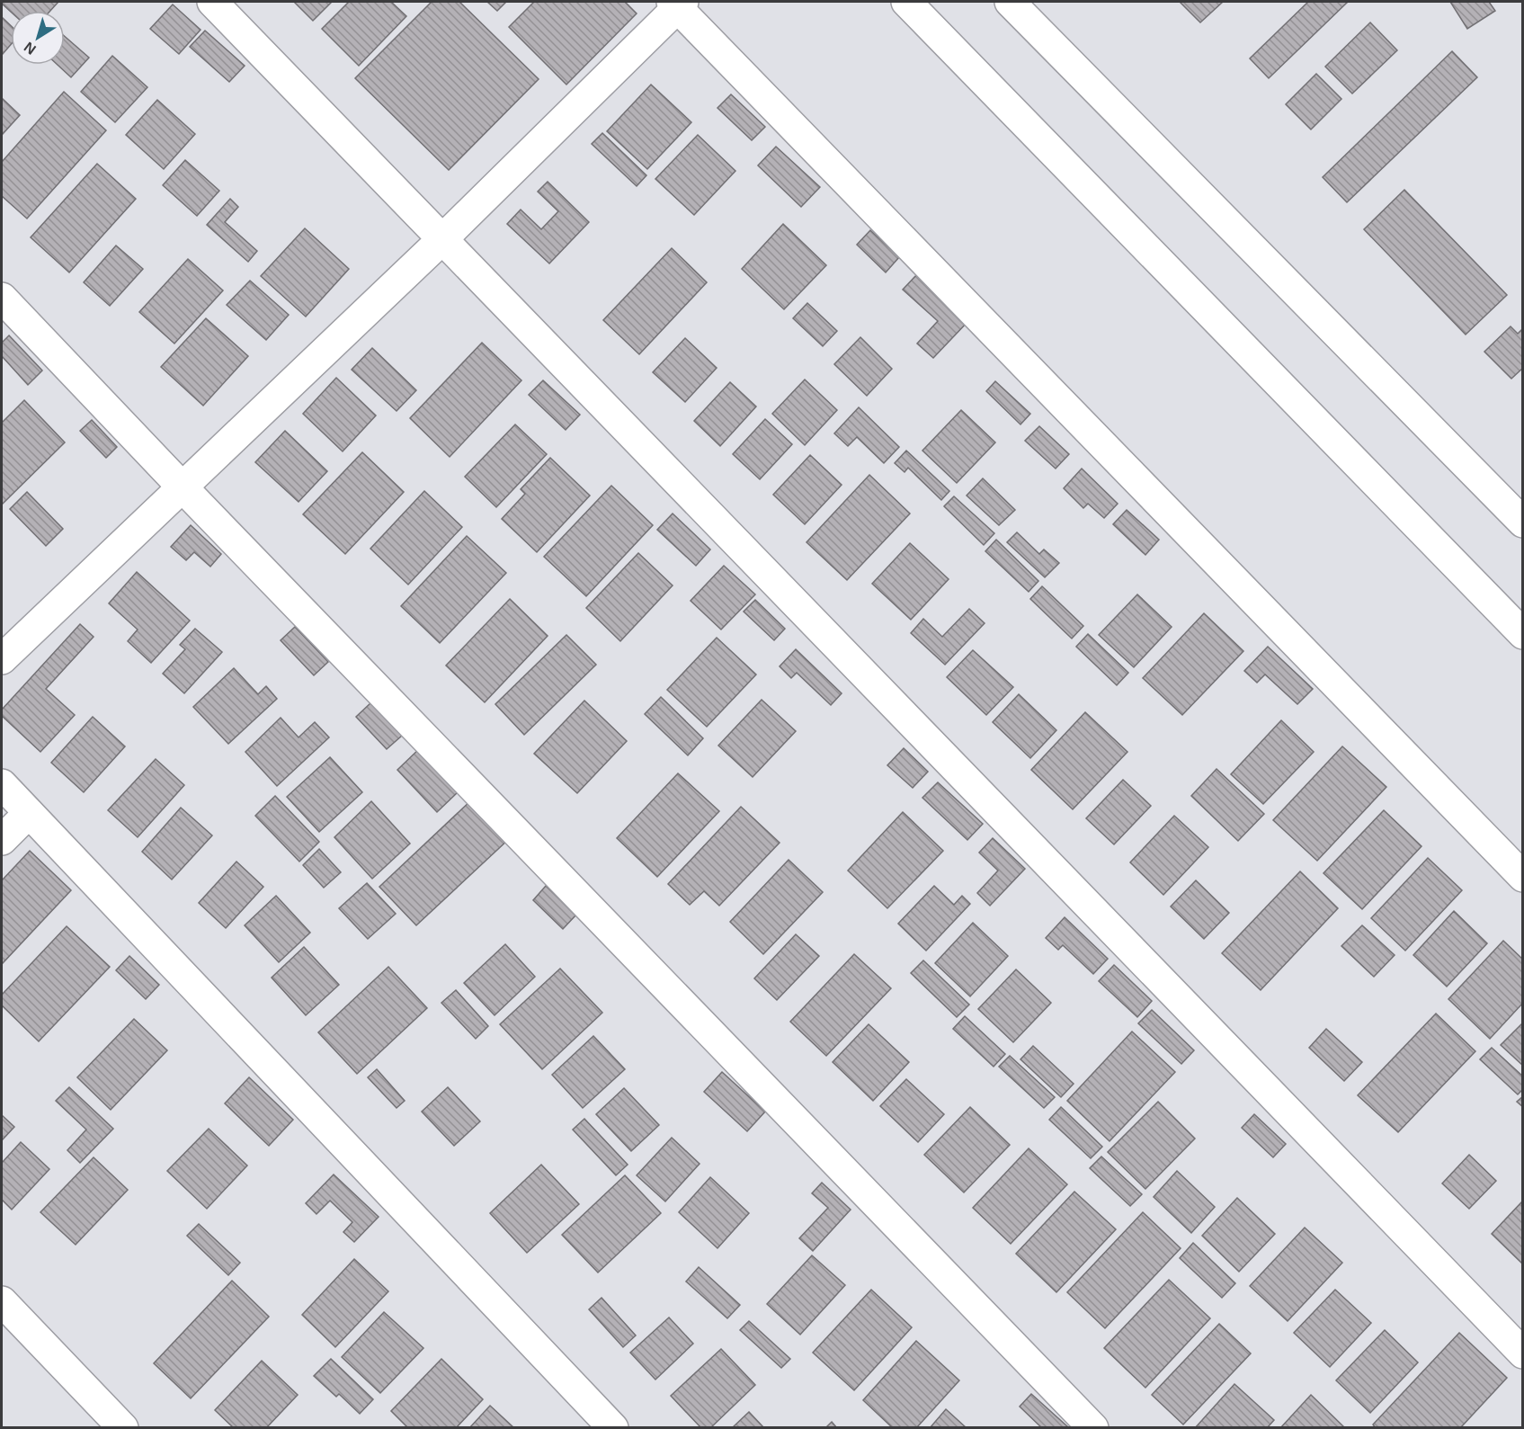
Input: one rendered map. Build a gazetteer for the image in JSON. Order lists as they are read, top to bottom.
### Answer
{
  "north": "bottom left"
}
